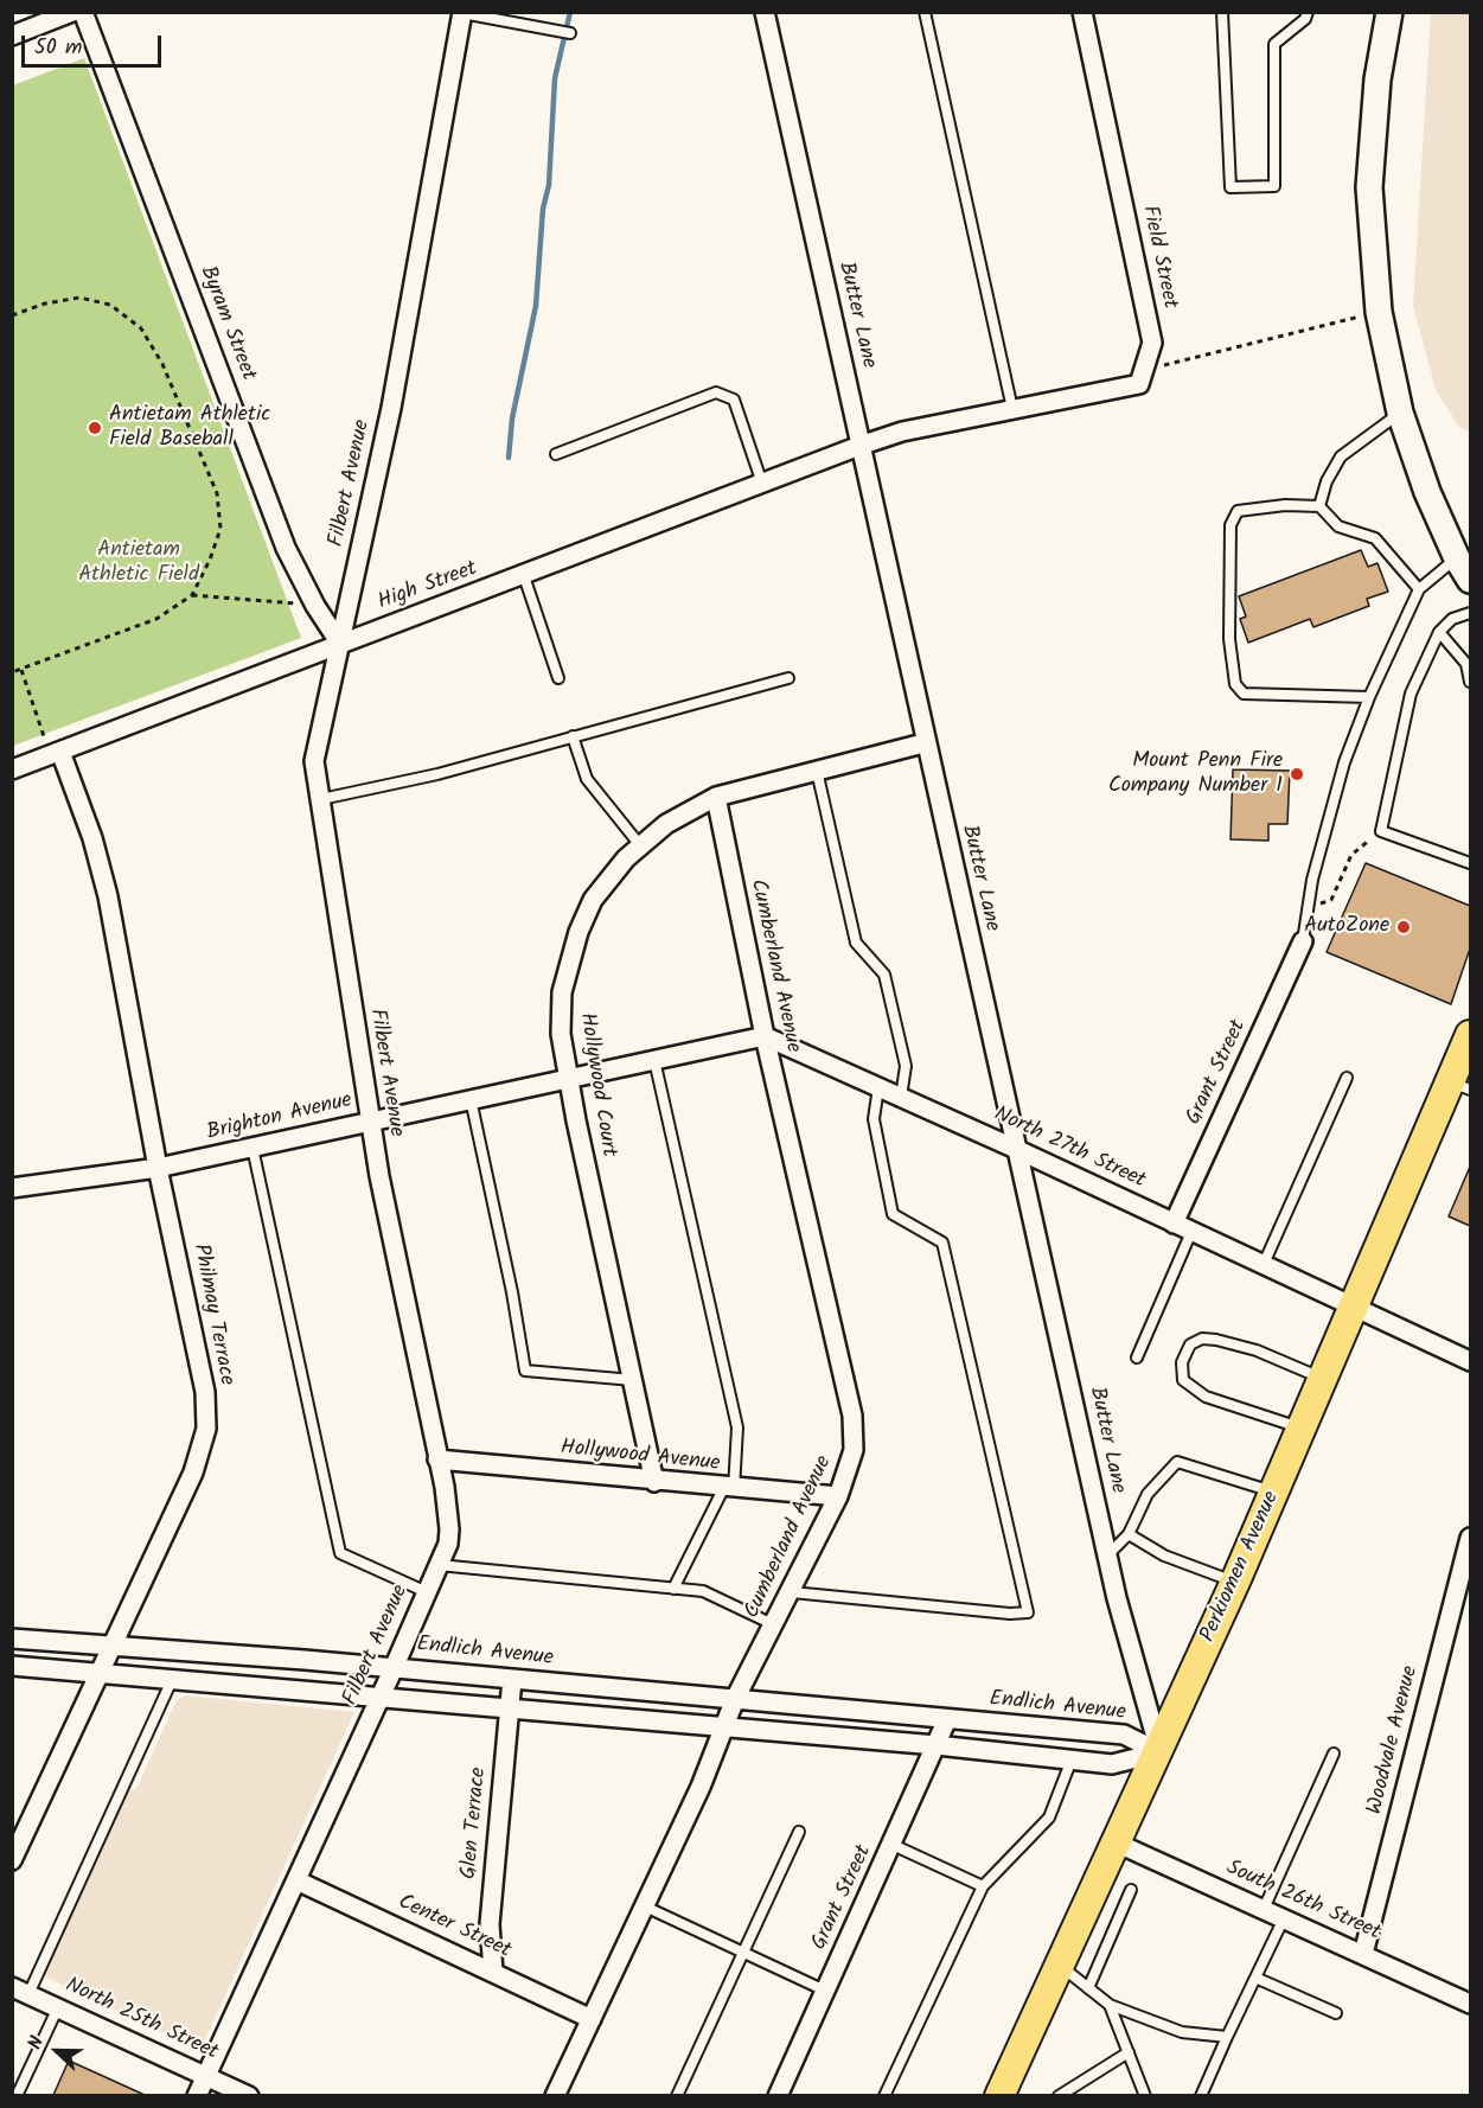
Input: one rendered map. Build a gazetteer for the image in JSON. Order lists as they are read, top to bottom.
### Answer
{
  "streets": {
    "main road": ["Perkiomen Avenue"],
    "street": [
      "Field Street",
      "Butter Lane",
      "Byram Street",
      "Filbert Avenue",
      "High Street",
      "Cumberland Avenue",
      "Grant Street",
      "Hollywood Court",
      "Brighton Avenue",
      "North 27th Street",
      "Philmay Terrace",
      "Hollywood Avenue",
      "Endlich Avenue",
      "Woodvale Avenue",
      "Glen Terrace",
      "South 26th Street",
      "Center Street",
      "North 25th Street"
    ]
  },
  "crossings": [
    ["Butter Lane", "High Street"],
    ["Butter Lane", "Hollywood Court"],
    ["Butter Lane", "North 27th Street"],
    ["Butter Lane", "Perkiomen Avenue"],
    ["Butter Lane", "Endlich Avenue"],
    ["Byram Street", "Filbert Avenue"],
    ["Byram Street", "High Street"],
    ["Filbert Avenue", "High Street"],
    ["Filbert Avenue", "Brighton Avenue"],
    ["Filbert Avenue", "Hollywood Avenue"],
    ["Filbert Avenue", "Endlich Avenue"],
    ["Filbert Avenue", "Center Street"],
    ["Filbert Avenue", "North 25th Street"],
    ["High Street", "Philmay Terrace"],
    ["Cumberland Avenue", "Hollywood Court"],
    ["Cumberland Avenue", "Brighton Avenue"],
    ["Cumberland Avenue", "North 27th Street"],
    ["Cumberland Avenue", "Hollywood Avenue"],
    ["Cumberland Avenue", "Endlich Avenue"],
    ["Cumberland Avenue", "Center Street"],
    ["Grant Street", "North 27th Street"],
    ["Grant Street", "Endlich Avenue"],
    ["Hollywood Court", "Brighton Avenue"],
    ["Hollywood Court", "Hollywood Avenue"],
    ["Brighton Avenue", "North 27th Street"],
    ["Brighton Avenue", "Philmay Terrace"],
    ["North 27th Street", "Perkiomen Avenue"],
    ["Philmay Terrace", "Endlich Avenue"],
    ["Perkiomen Avenue", "Endlich Avenue"],
    ["Perkiomen Avenue", "South 26th Street"],
    ["Endlich Avenue", "Glen Terrace"],
    ["Woodvale Avenue", "South 26th Street"],
    ["Glen Terrace", "Center Street"]
  ],
  "parks": ["Antietam Athletic Field"],
  "places": ["Antietam Athletic Field Baseball", "Mount Penn Fire Company Number 1", "AutoZone"],
  "scale_bar": "50 m",
  "north": "left"
}
